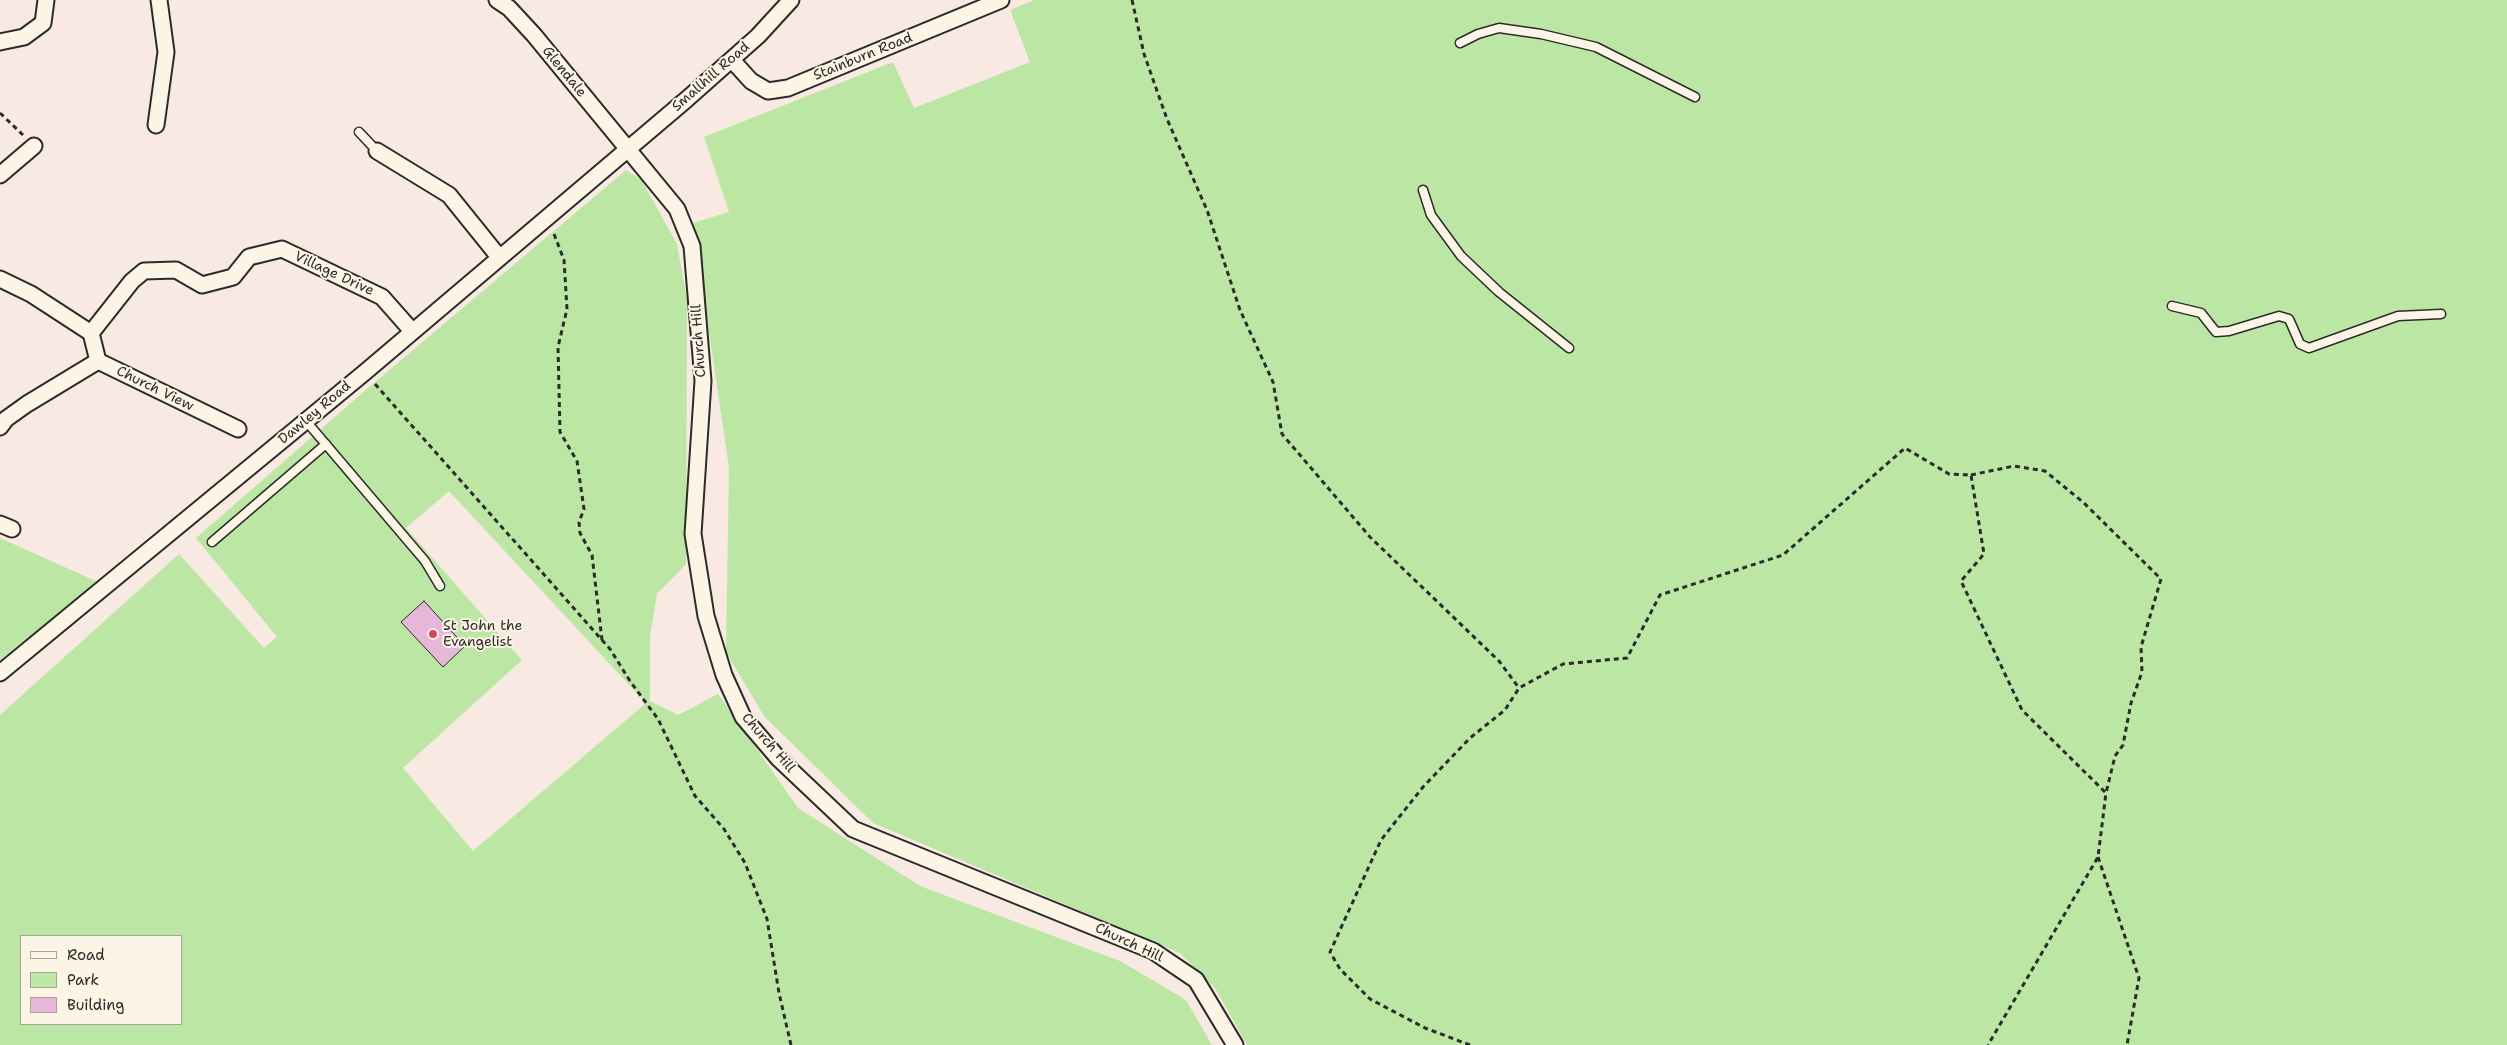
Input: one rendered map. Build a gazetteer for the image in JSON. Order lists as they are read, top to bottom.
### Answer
{
  "streets": {
    "street": [
      "Stainburn Road",
      "Glendale",
      "Smallhill Road",
      "Village Drive",
      "Church Hill",
      "Church View",
      "Dawley Road"
    ]
  },
  "crossings": [
    ["Stainburn Road", "Smallhill Road"],
    ["Glendale", "Smallhill Road"],
    ["Glendale", "Church Hill"],
    ["Glendale", "Dawley Road"],
    ["Smallhill Road", "Church Hill"],
    ["Smallhill Road", "Dawley Road"],
    ["Village Drive", "Dawley Road"],
    ["Church Hill", "Dawley Road"]
  ],
  "places": ["St John the Evangelist"],
  "legend": ["Road", "Park", "Building"]
}
